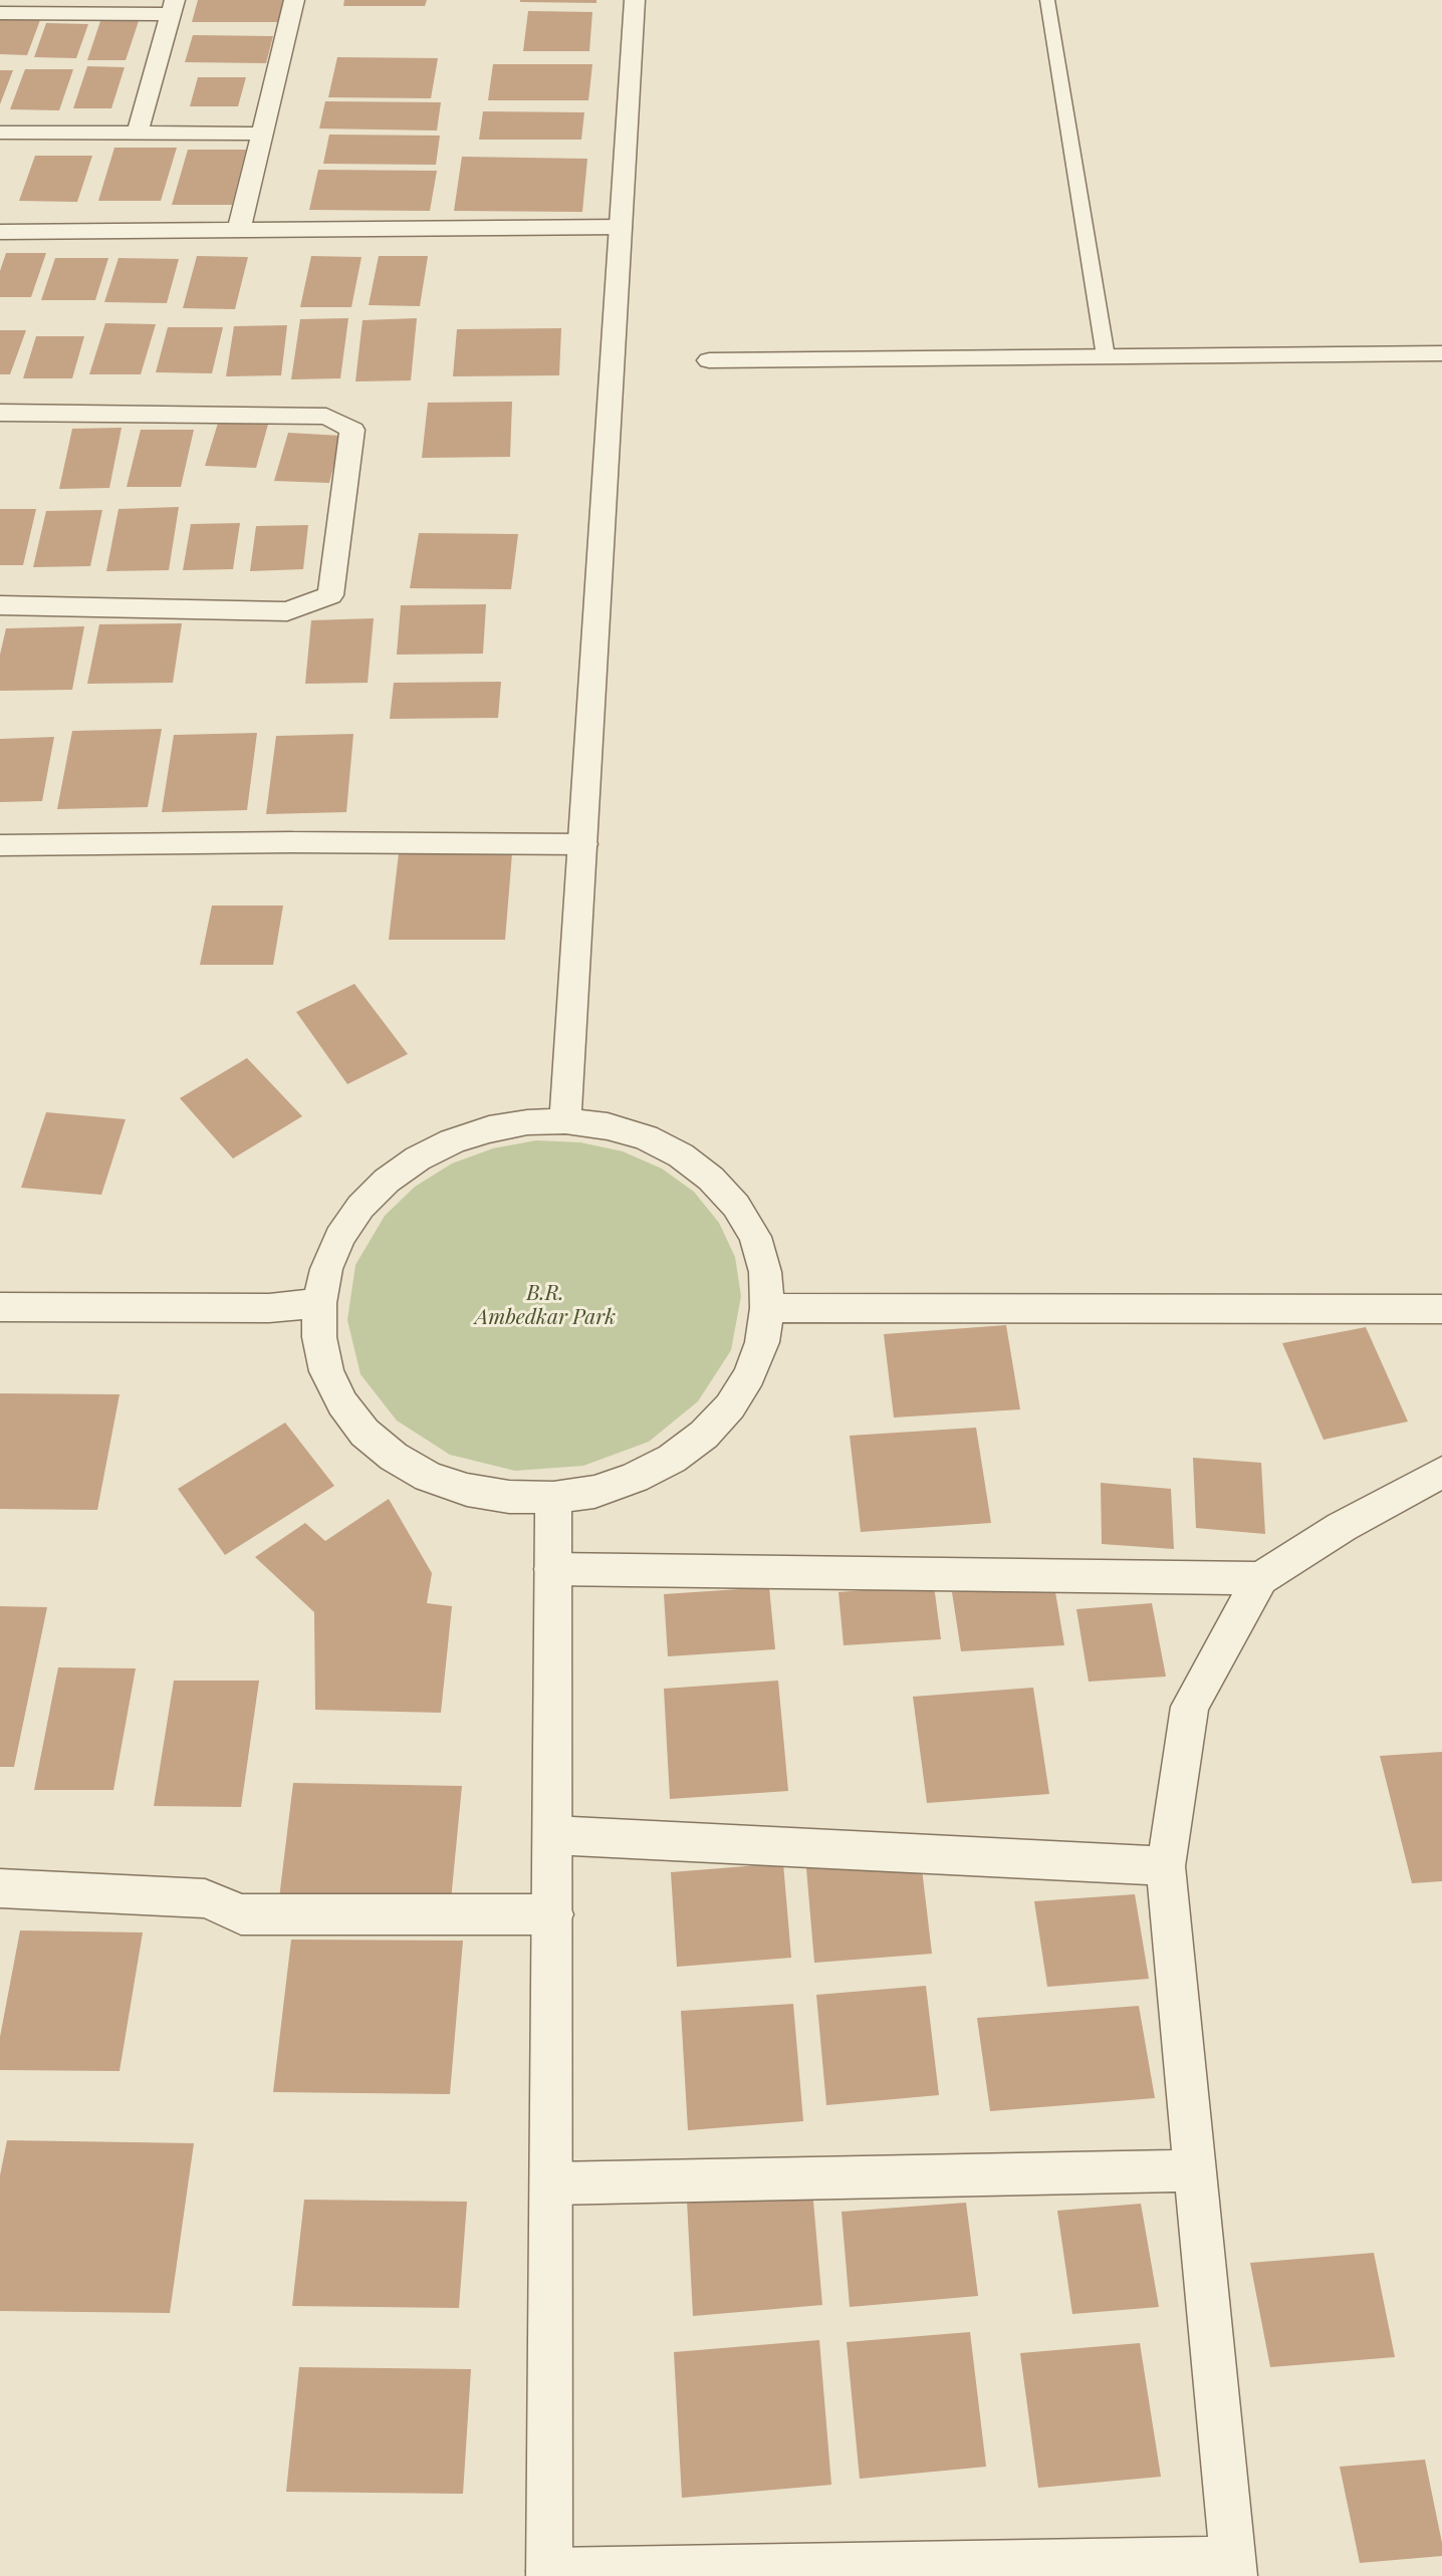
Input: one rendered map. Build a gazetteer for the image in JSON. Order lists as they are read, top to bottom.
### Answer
{
  "parks": ["B.R. Ambedkar Park"]
}
